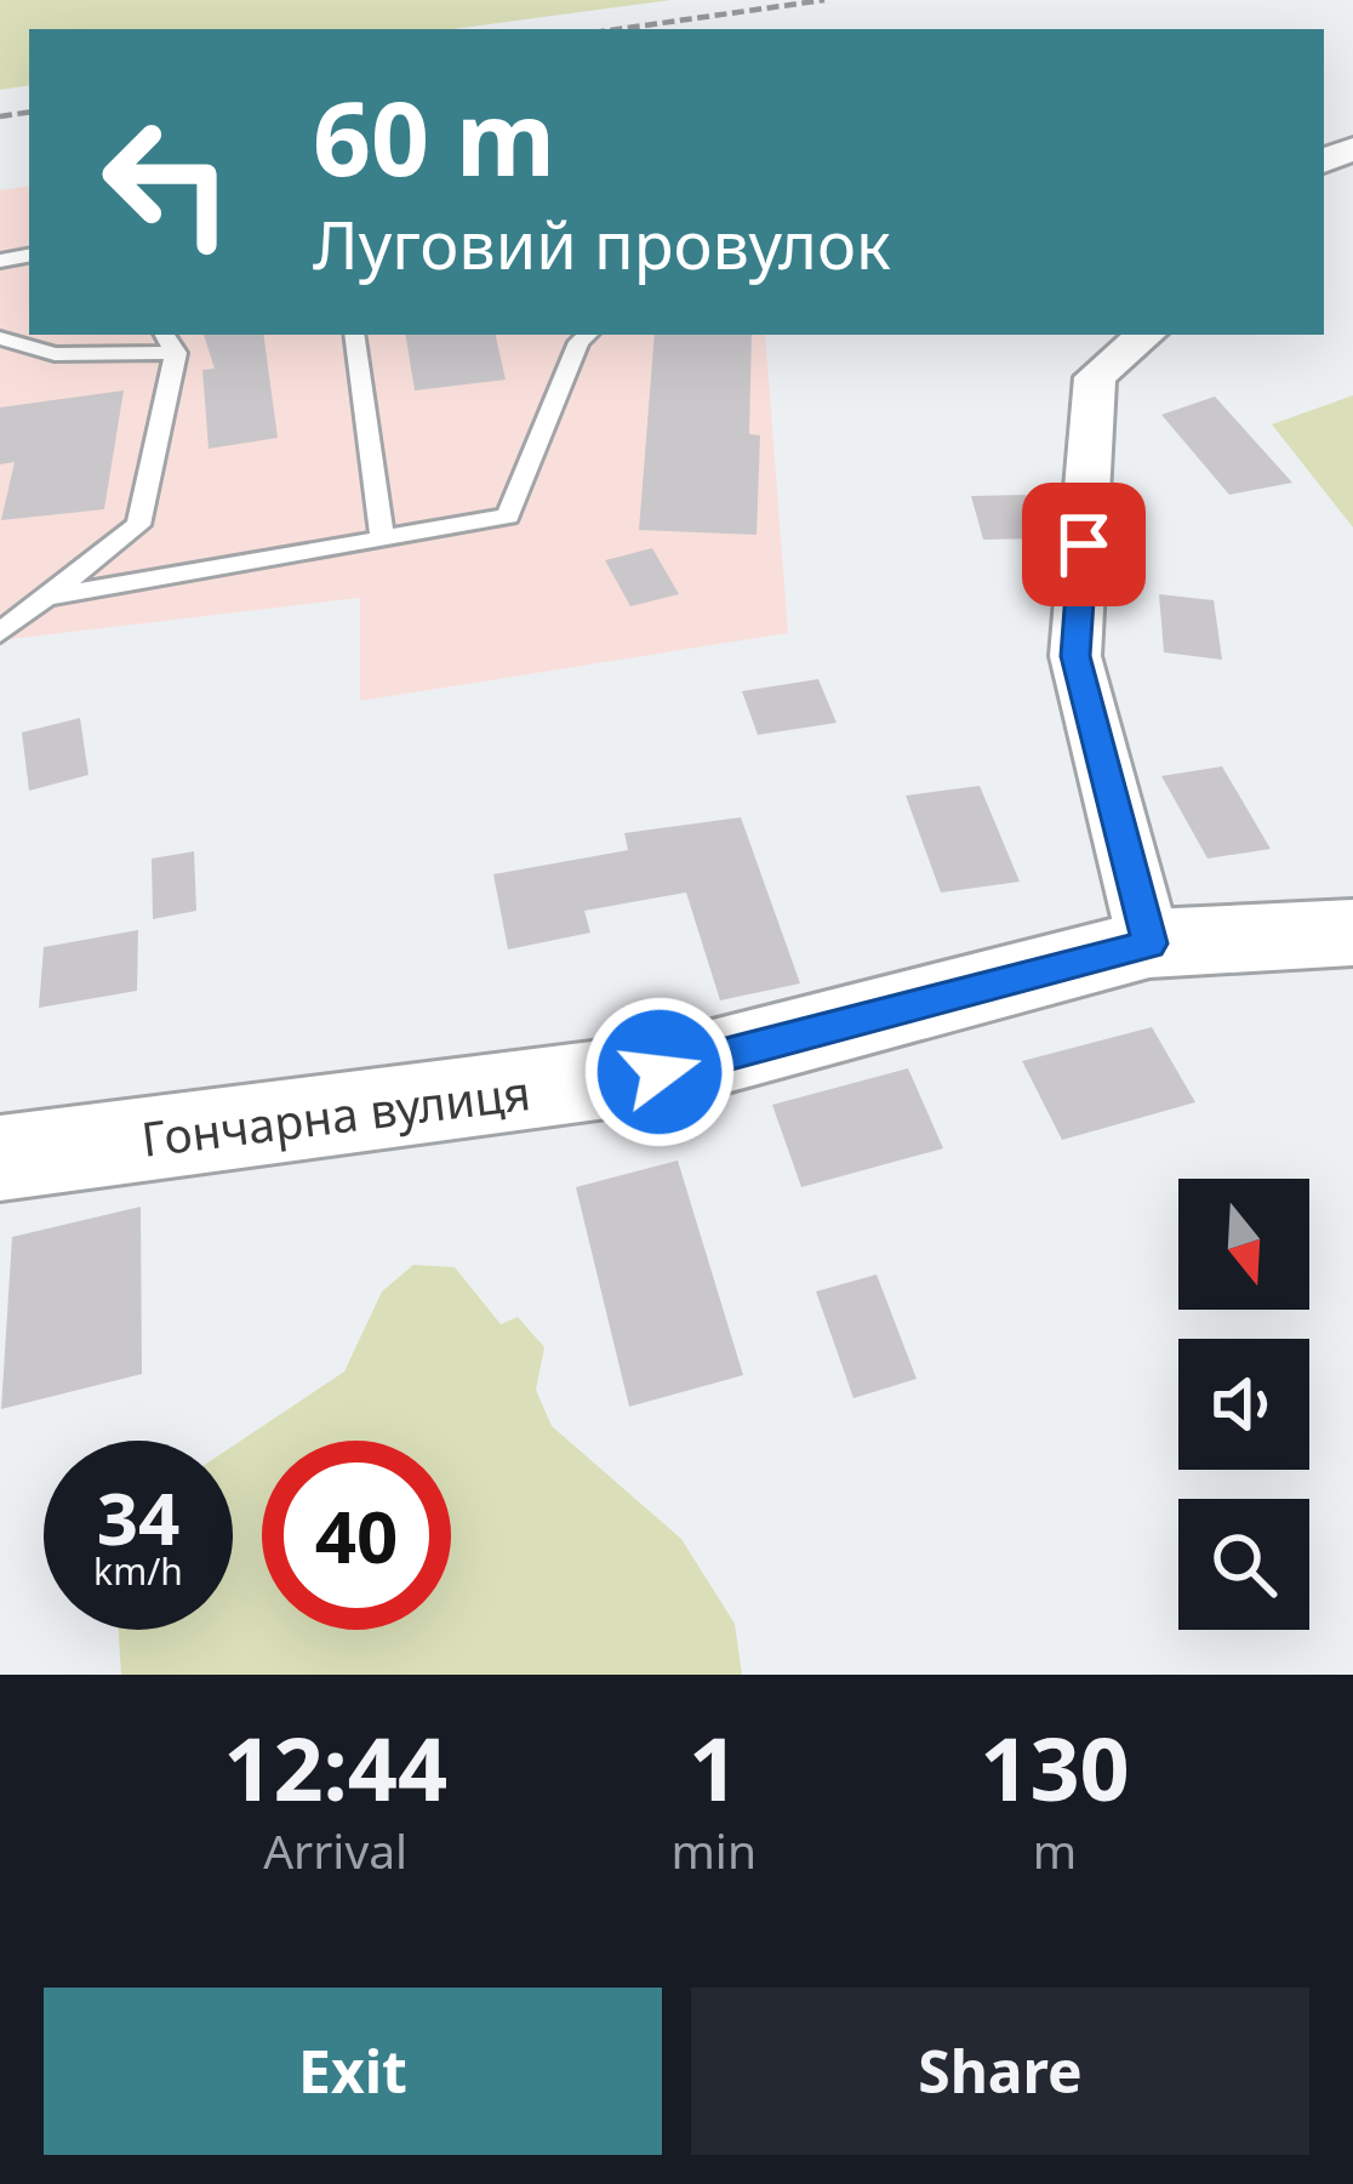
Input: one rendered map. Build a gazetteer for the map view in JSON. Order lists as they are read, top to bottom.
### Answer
{
  "streets": {
    "street": ["Гончарна вулиця"]
  },
  "north": "bottom",
  "page": {
    "turn": ["60 m", "Луговий провулок"],
    "speed": "34 km/h",
    "limit": "40",
    "eta": [
      "12:44",
      "Arrival",
      "1",
      "min",
      "130",
      "m"
    ],
    "buttons": ["Exit", "Share"]
  }
}
